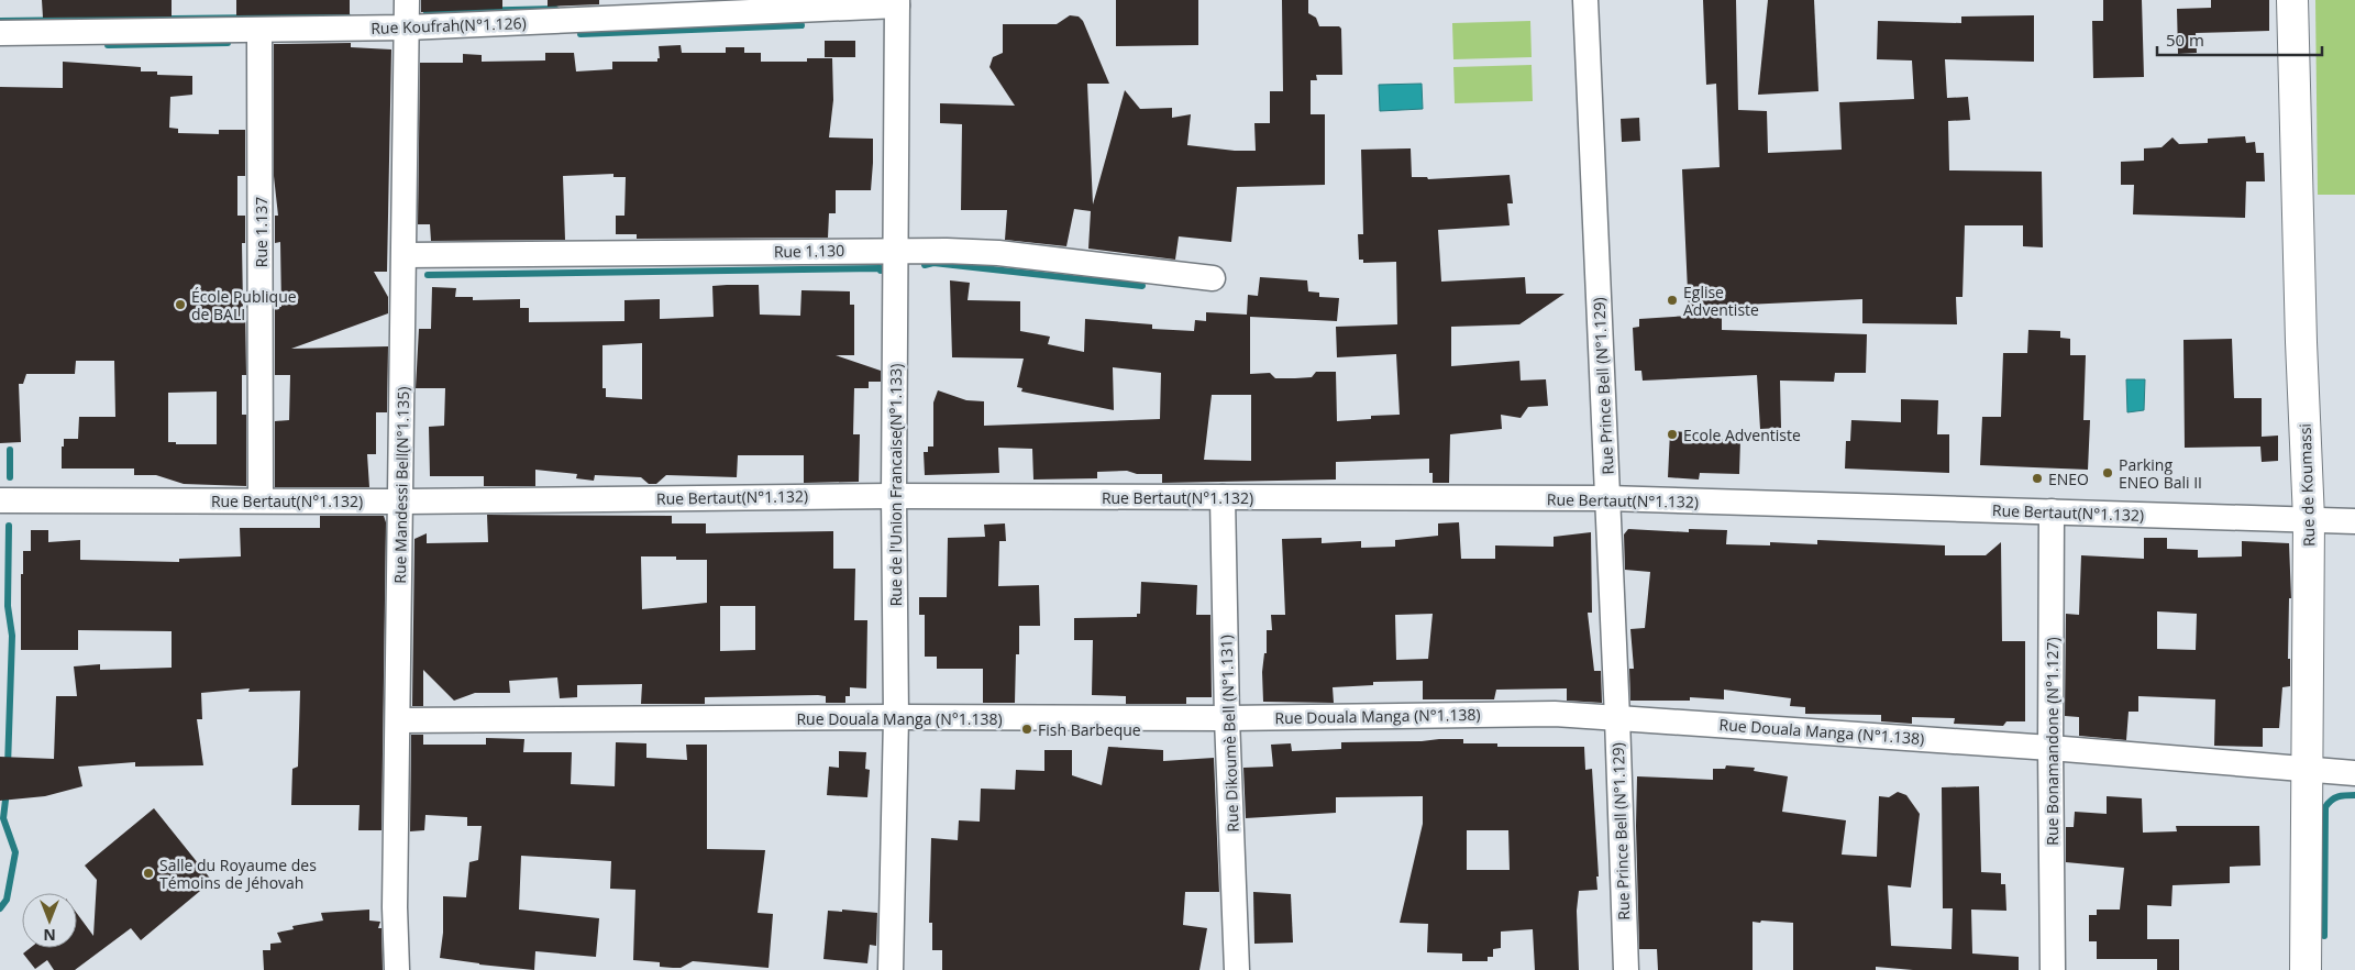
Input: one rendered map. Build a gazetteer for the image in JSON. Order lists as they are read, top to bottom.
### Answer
{
  "streets": {
    "main road": ["Rue de Koumassi"],
    "street": [
      "Rue Koufrah(N°1.126)",
      "Rue 1.137",
      "Rue 1.130",
      "Rue Prince Bell (N°1.129)",
      "Rue Mandessi Bell(N°1.135)",
      "Rue de l'Union Francaise(N°1.133)",
      "Rue Bertaut(N°1.132)",
      "Rue Douala Manga (N°1.138)",
      "Rue Dikoumè Bell (N°1.131)",
      "Rue Bonamandone (N°1.127)"
    ]
  },
  "crossings": [
    ["Rue Koufrah(N°1.126)", "Rue 1.137"],
    ["Rue Koufrah(N°1.126)", "Rue Mandessi Bell(N°1.135)"],
    ["Rue Koufrah(N°1.126)", "Rue de l'Union Francaise(N°1.133)"],
    ["Rue 1.137", "Rue Bertaut(N°1.132)"],
    ["Rue 1.130", "Rue Mandessi Bell(N°1.135)"],
    ["Rue 1.130", "Rue de l'Union Francaise(N°1.133)"],
    ["Rue Prince Bell (N°1.129)", "Rue Bertaut(N°1.132)"],
    ["Rue Prince Bell (N°1.129)", "Rue Douala Manga (N°1.138)"],
    ["Rue Mandessi Bell(N°1.135)", "Rue Bertaut(N°1.132)"],
    ["Rue Mandessi Bell(N°1.135)", "Rue Douala Manga (N°1.138)"],
    ["Rue de l'Union Francaise(N°1.133)", "Rue Bertaut(N°1.132)"],
    ["Rue de l'Union Francaise(N°1.133)", "Rue Douala Manga (N°1.138)"],
    ["Rue de Koumassi", "Rue Bertaut(N°1.132)"],
    ["Rue de Koumassi", "Rue Douala Manga (N°1.138)"],
    ["Rue Bertaut(N°1.132)", "Rue Dikoumè Bell (N°1.131)"],
    ["Rue Bertaut(N°1.132)", "Rue Bonamandone (N°1.127)"],
    ["Rue Douala Manga (N°1.138)", "Rue Dikoumè Bell (N°1.131)"],
    ["Rue Douala Manga (N°1.138)", "Rue Bonamandone (N°1.127)"]
  ],
  "places": [
    "Eglise Adventiste",
    "École Publique de BALI",
    "Ecole Adventiste",
    "Parking ENEO Bali II",
    "ENEO",
    "Fish Barbeque",
    "Salle du Royaume des Témoins de Jéhovah"
  ],
  "scale_bar": "50 m",
  "north": "bottom"
}
